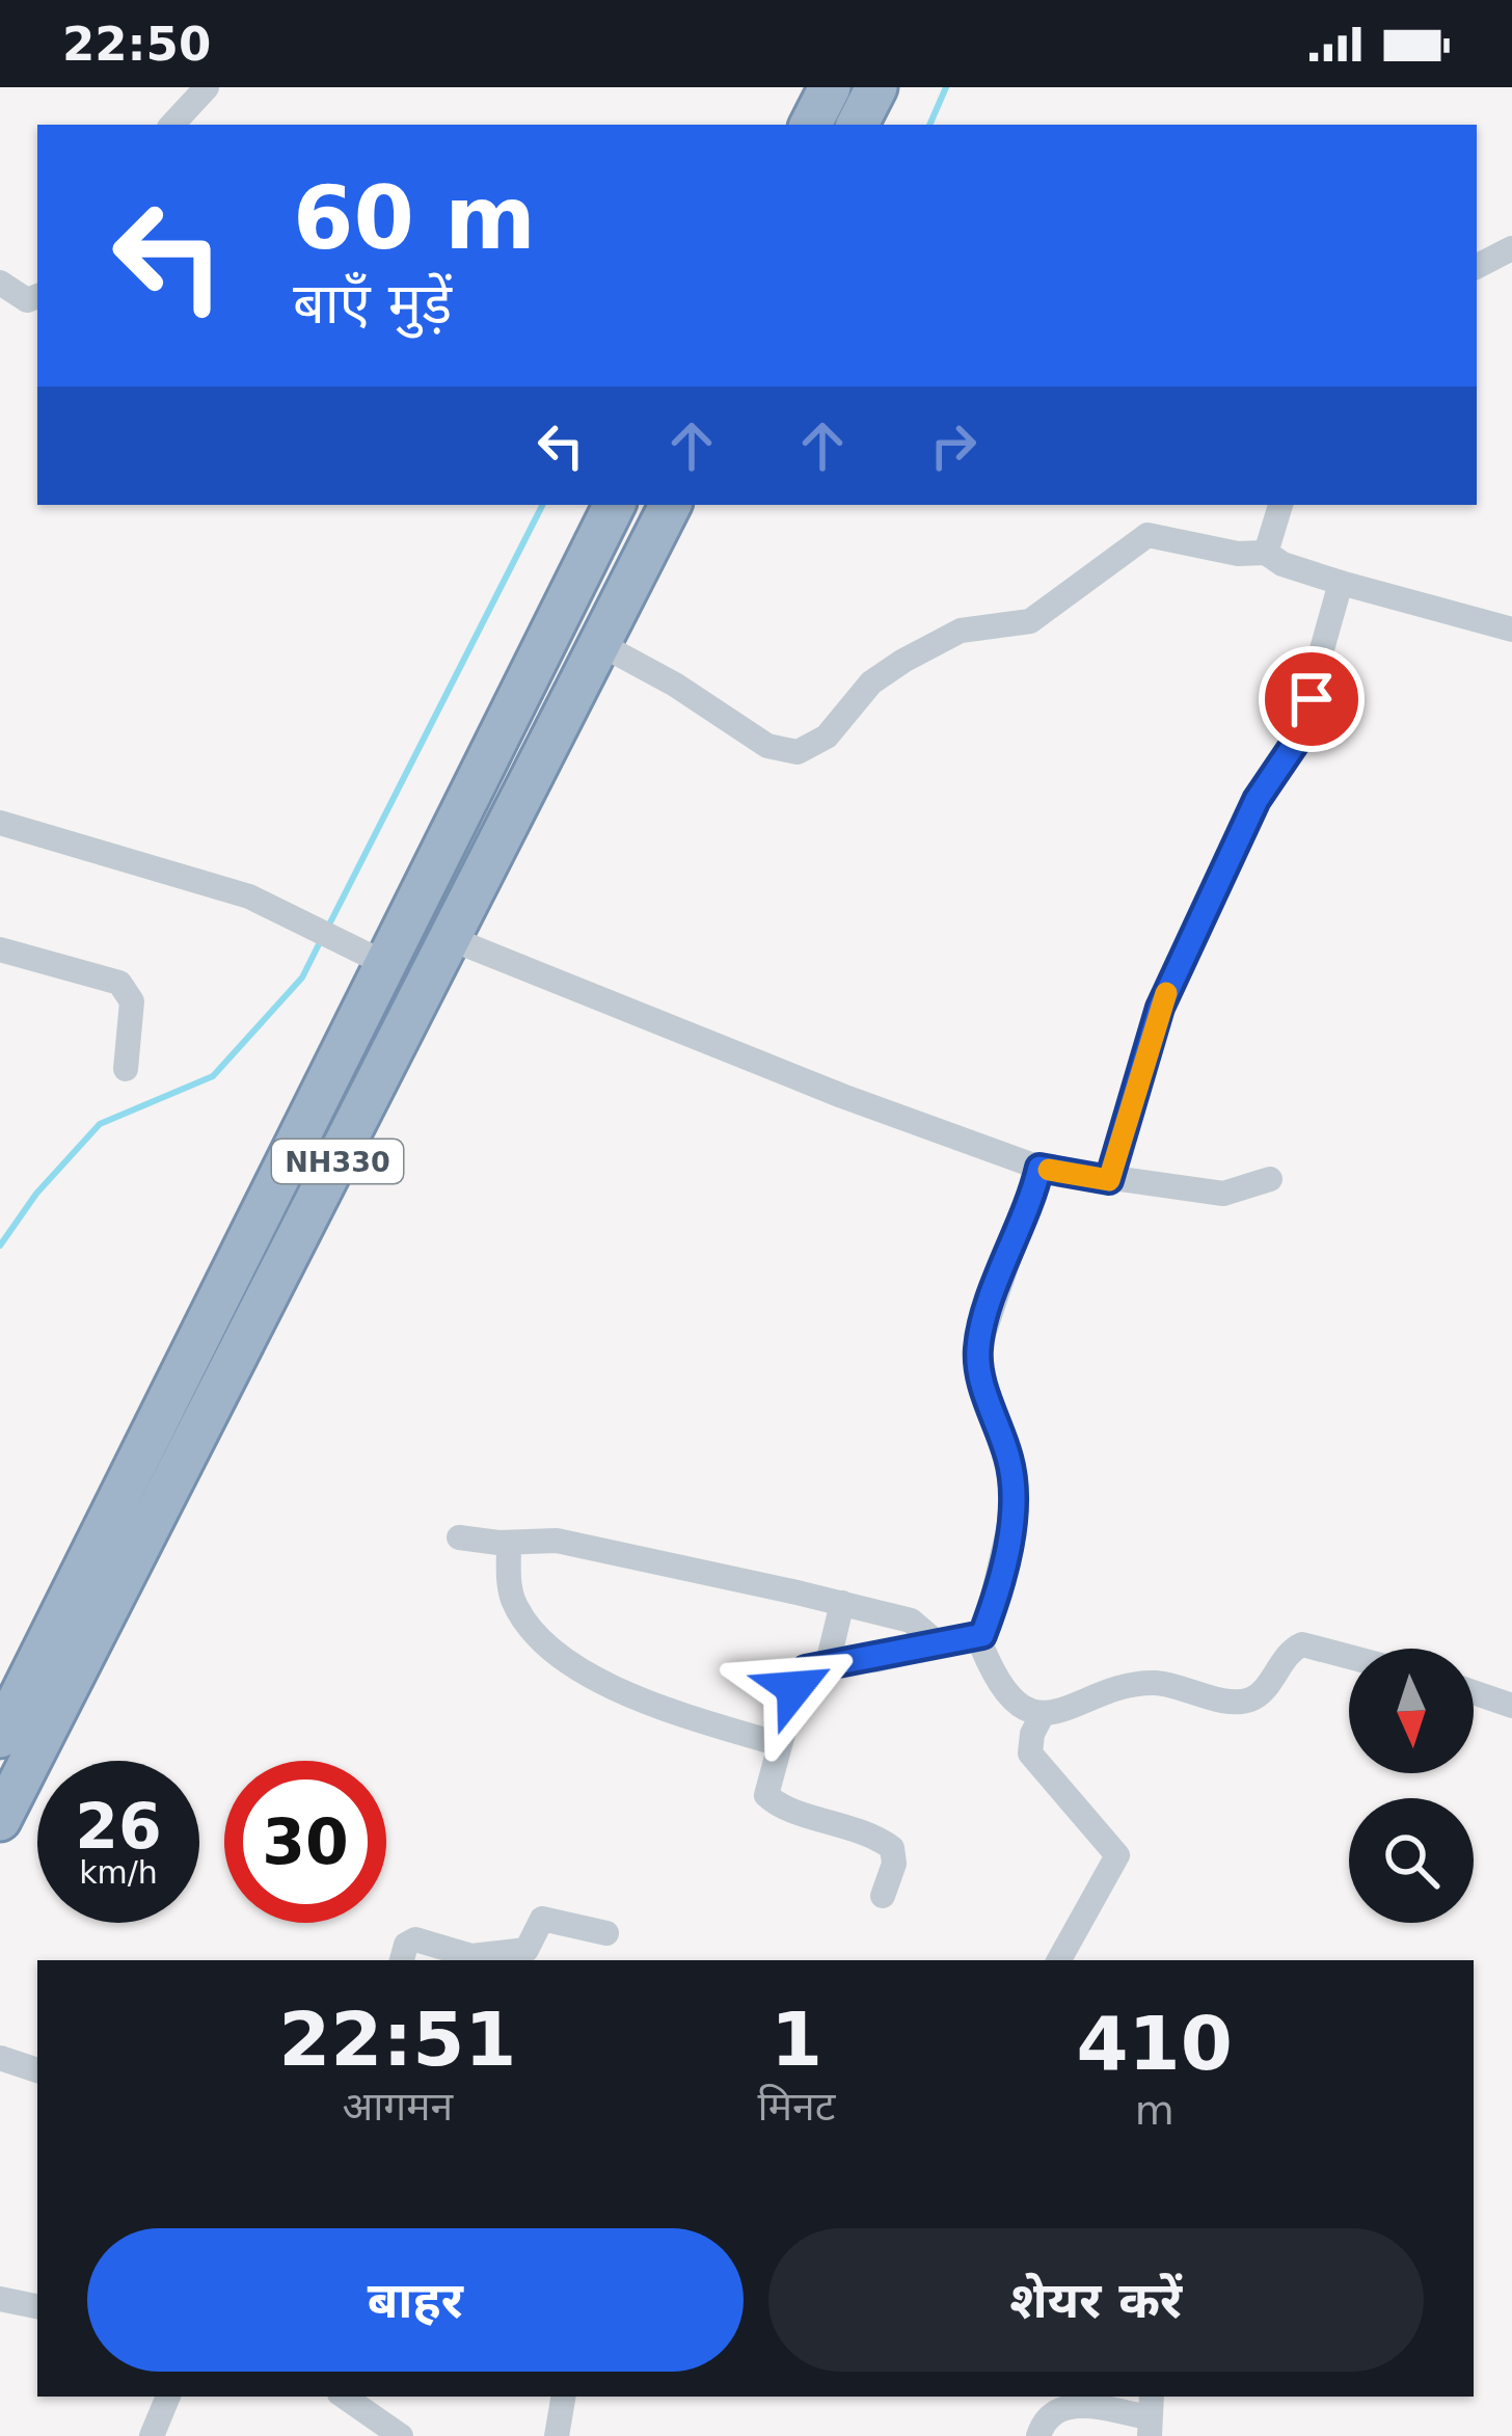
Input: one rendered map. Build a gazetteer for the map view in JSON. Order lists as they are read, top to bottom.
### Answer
{
  "streets": {
    "highway": ["NH330"]
  },
  "north": "bottom",
  "page": {
    "status": "22:50",
    "turn": ["60 m", "बाएँ मुड़ें"],
    "speed": "26 km/h",
    "limit": "30",
    "eta": [
      "22:51",
      "आगमन",
      "1",
      "मिनट",
      "410",
      "m"
    ],
    "buttons": ["बाहर", "शेयर करें"]
  }
}
